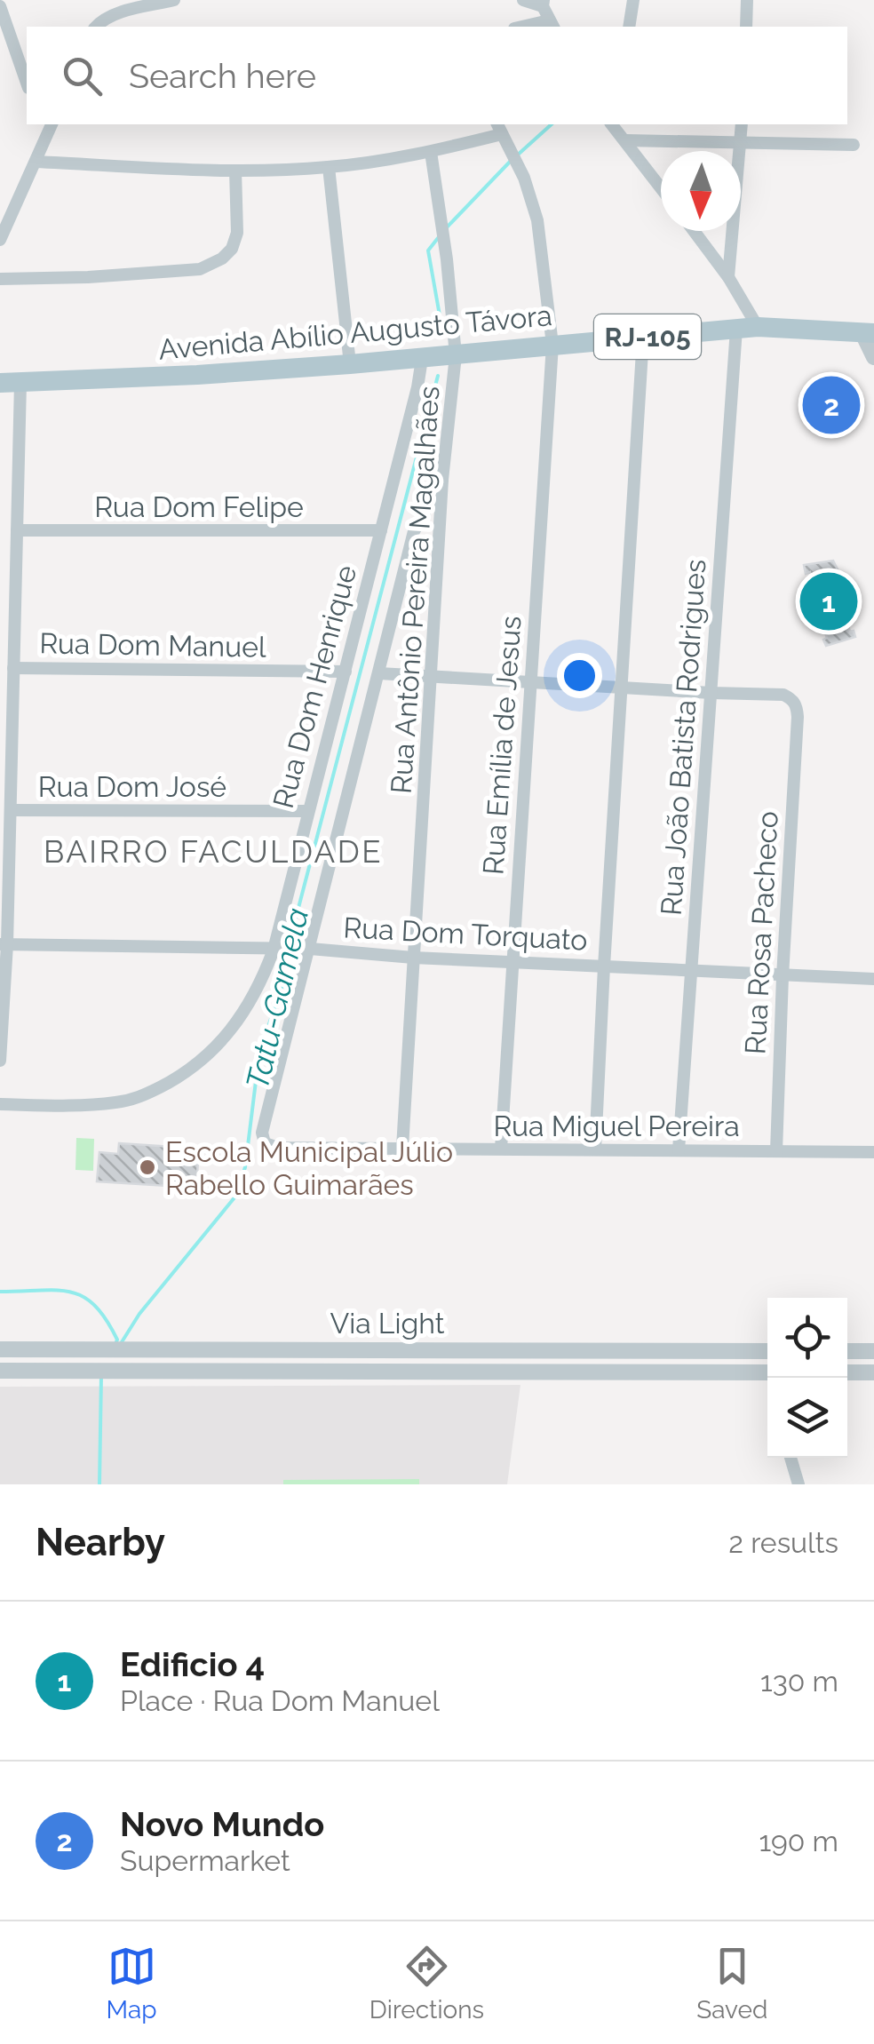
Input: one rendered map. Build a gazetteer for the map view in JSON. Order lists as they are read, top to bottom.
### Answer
{
  "streets": {
    "main road": ["Avenida Abílio Augusto Távora", "RJ-105"],
    "street": [
      "Rua Dom Felipe",
      "Rua Antônio Pereira Magalhães",
      "Rua Dom Manuel",
      "Rua Dom Henrique",
      "Rua João Batista Rodrigues",
      "Rua Emília de Jesus",
      "Rua Dom José",
      "Rua Rosa Pacheco",
      "Rua Dom Torquato",
      "Rua Miguel Pereira",
      "Via Light"
    ]
  },
  "crossings": [
    ["Avenida Abílio Augusto Távora", "Rua Antônio Pereira Magalhães"],
    ["Avenida Abílio Augusto Távora", "Rua Dom Henrique"],
    ["Avenida Abílio Augusto Távora", "Rua João Batista Rodrigues"],
    ["Avenida Abílio Augusto Távora", "Rua Emília de Jesus"],
    ["Rua Dom Felipe", "Rua Dom Henrique"],
    ["Rua Antônio Pereira Magalhães", "Rua Dom Torquato"],
    ["Rua Antônio Pereira Magalhães", "Rua Miguel Pereira"],
    ["Rua Dom Manuel", "Rua Dom Henrique"],
    ["Rua Dom Henrique", "Rua Dom José"],
    ["Rua Dom Henrique", "Rua Dom Torquato"],
    ["Rua João Batista Rodrigues", "Rua Rosa Pacheco"],
    ["Rua João Batista Rodrigues", "Rua Dom Torquato"],
    ["Rua João Batista Rodrigues", "Rua Miguel Pereira"],
    ["Rua Emília de Jesus", "Rua Dom Torquato"],
    ["Rua Emília de Jesus", "Rua Miguel Pereira"],
    ["Rua Rosa Pacheco", "Rua Dom Torquato"],
    ["Rua Rosa Pacheco", "Rua Miguel Pereira"],
    ["Rua Dom Torquato", "Rua Miguel Pereira"]
  ],
  "districts": ["BAIRRO FACULDADE"],
  "water": ["Tatu-Gamela"],
  "places": ["Escola Municipal Júlio Rabello Guimarães"],
  "north": "bottom",
  "page": {
    "search": "Search here",
    "pins": ["2", "1"],
    "heading": ["Nearby", "2 results"],
    "list": [
      {
        "mark": "1",
        "name": "Edificio 4",
        "note": "Place · Rua Dom Manuel",
        "value": "130 m"
      },
      {
        "mark": "2",
        "name": "Novo Mundo",
        "note": "Supermarket",
        "value": "190 m"
      }
    ],
    "nav": ["Map", "Directions", "Saved"]
  }
}
